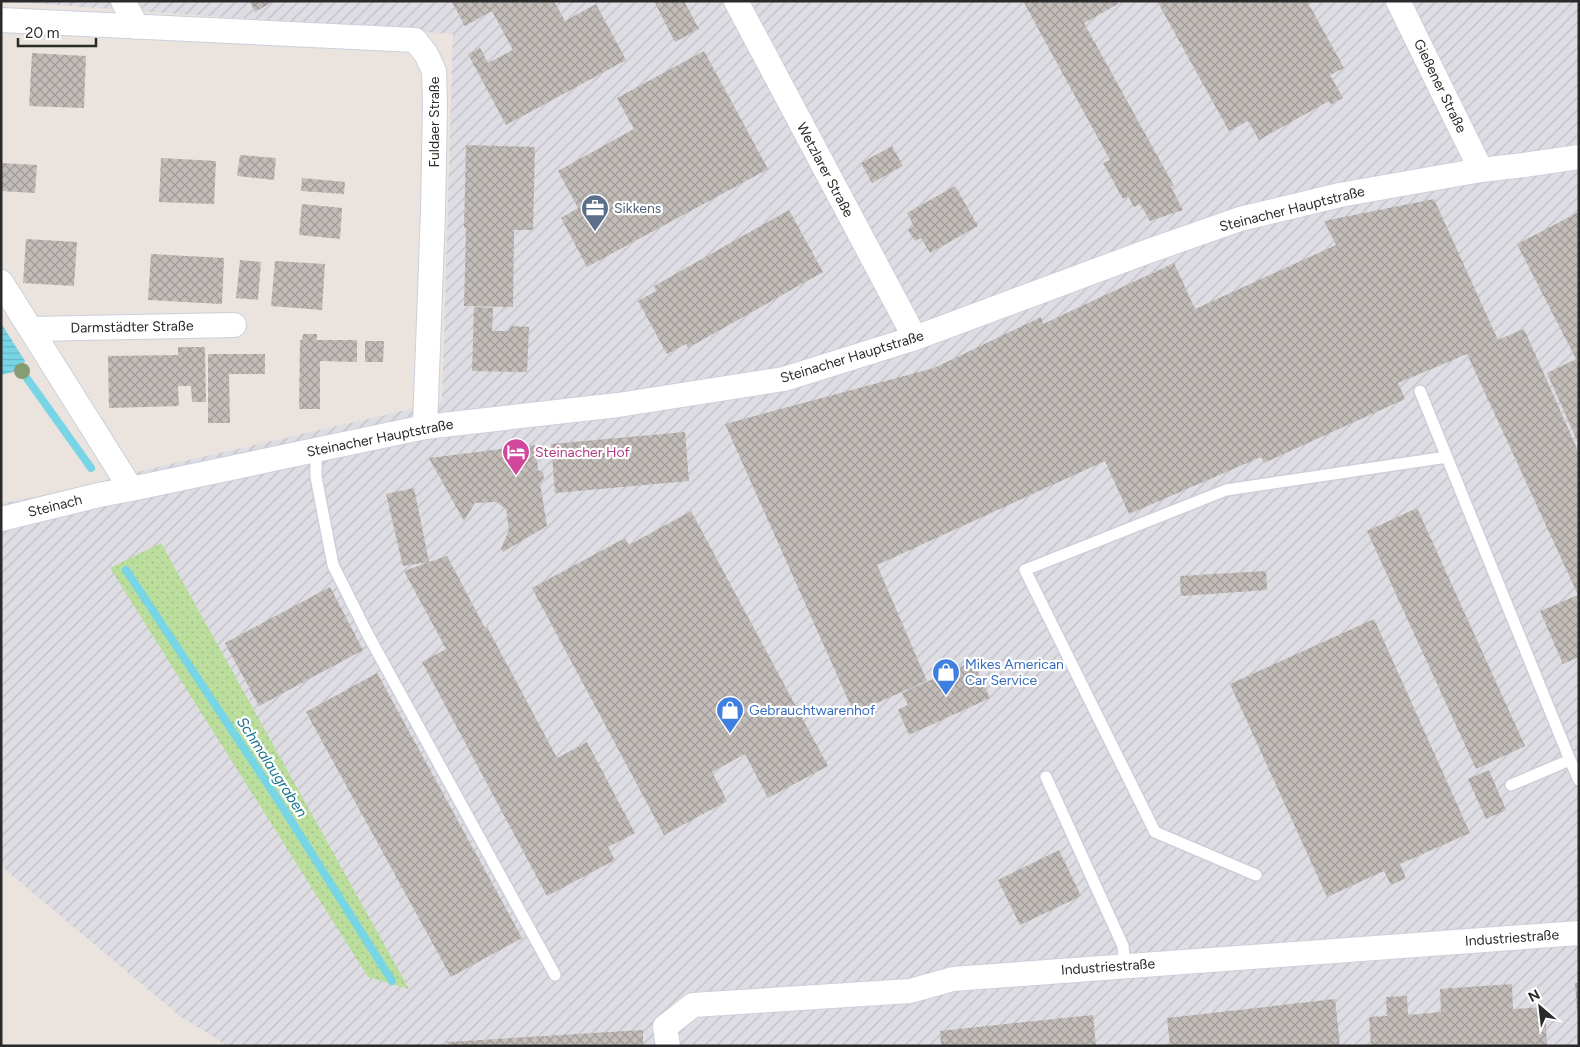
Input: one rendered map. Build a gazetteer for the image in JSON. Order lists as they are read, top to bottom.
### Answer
{
  "streets": {
    "street": [
      "Gießener Straße",
      "Fuldaer Straße",
      "Wetzlarer Straße",
      "Steinacher Hauptstraße",
      "Darmstädter Straße",
      "Steinach",
      "Industriestraße"
    ]
  },
  "crossings": [
    ["Gießener Straße", "Steinacher Hauptstraße"],
    ["Fuldaer Straße", "Steinacher Hauptstraße"],
    ["Wetzlarer Straße", "Steinacher Hauptstraße"],
    ["Steinacher Hauptstraße", "Steinach"]
  ],
  "water": ["Schmalaugraben"],
  "places": {
    "office": ["Sikkens"],
    "hotel": ["Steinacher Hof"],
    "shop": ["Mikes American Car Service", "Gebrauchtwarenhof"]
  },
  "scale_bar": "20 m",
  "north": "top left"
}
